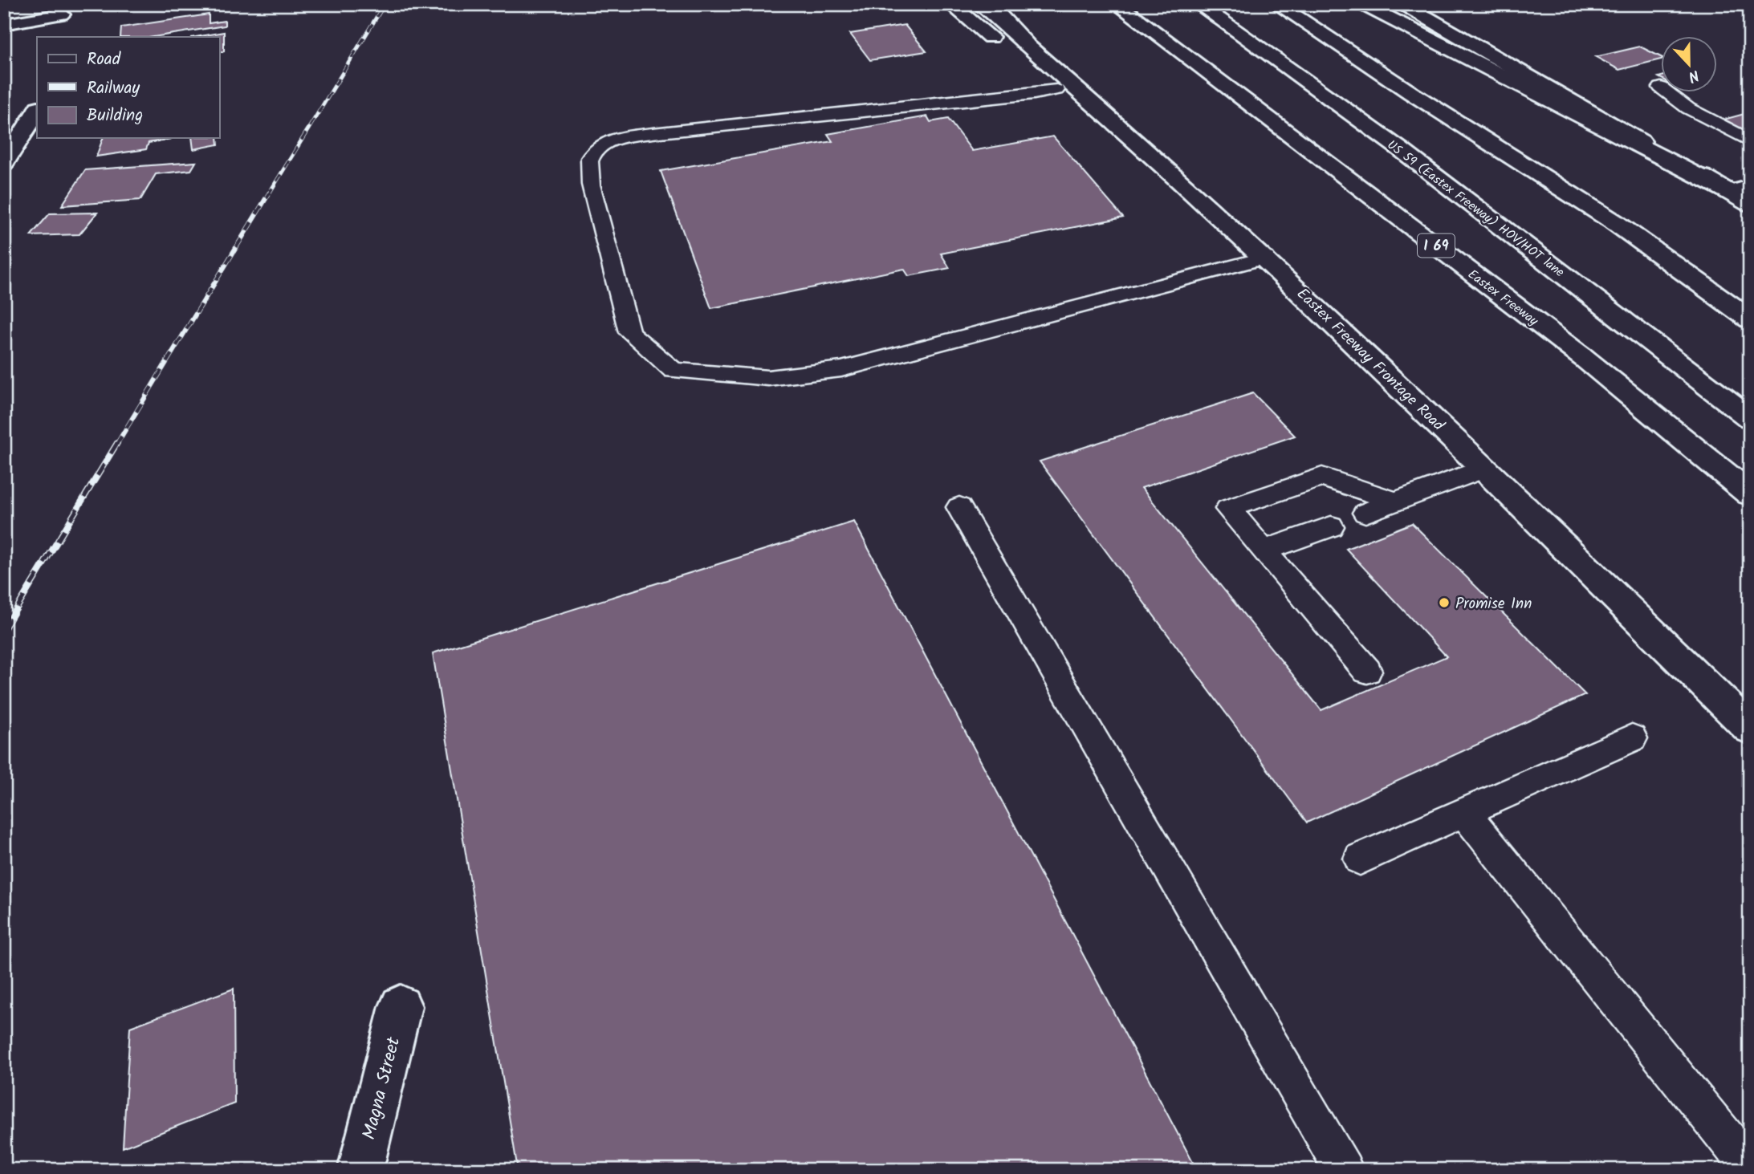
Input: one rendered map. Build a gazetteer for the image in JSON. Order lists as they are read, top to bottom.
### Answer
{
  "streets": {
    "main road": [
      "US 59 (Eastex Freeway) HOV/HOT lane",
      "I 69",
      "Eastex Freeway",
      "Eastex Freeway Frontage Road",
      "Magna Street"
    ]
  },
  "places": ["Promise Inn"],
  "legend": ["Road", "Railway", "Building"],
  "north": "bottom"
}
